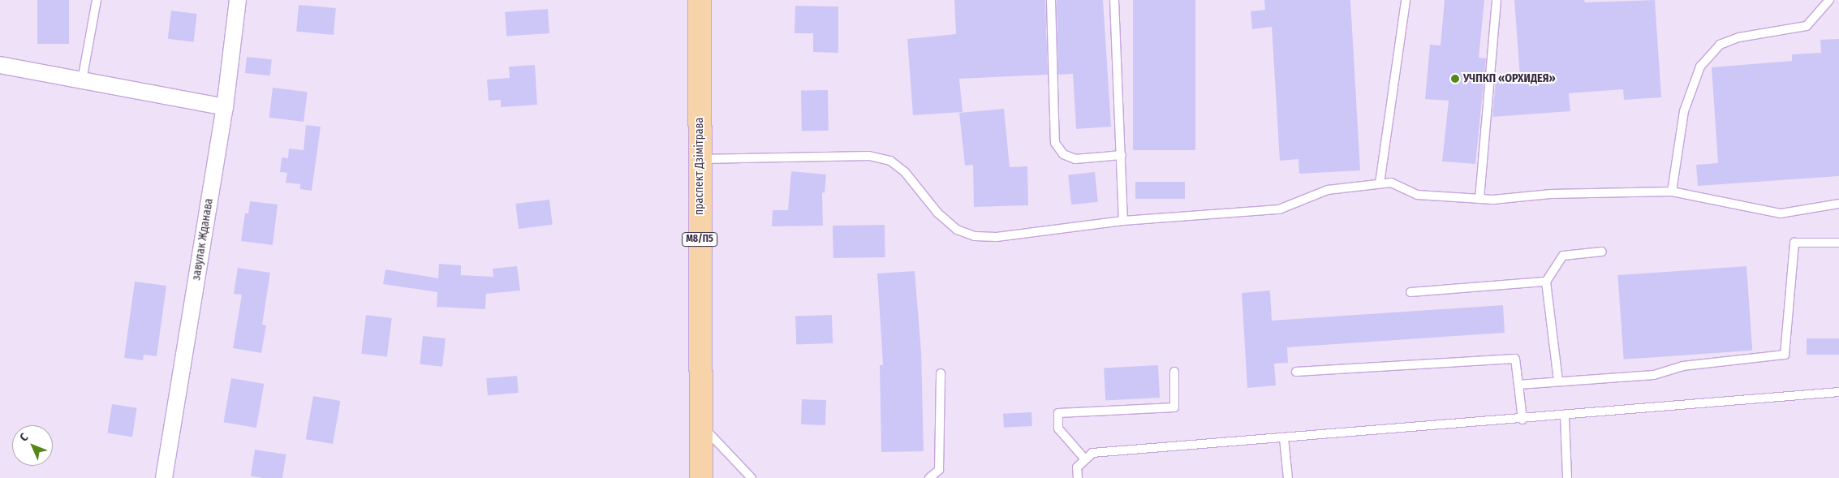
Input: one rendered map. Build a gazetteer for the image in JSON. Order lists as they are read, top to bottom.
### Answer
{
  "streets": {
    "main road": ["праспект Дзімітрава", "М8/П5"],
    "street": ["завулак Жданава"]
  },
  "places": ["УЧПКП «ОРХИДЕЯ»"],
  "north": "top left"
}
